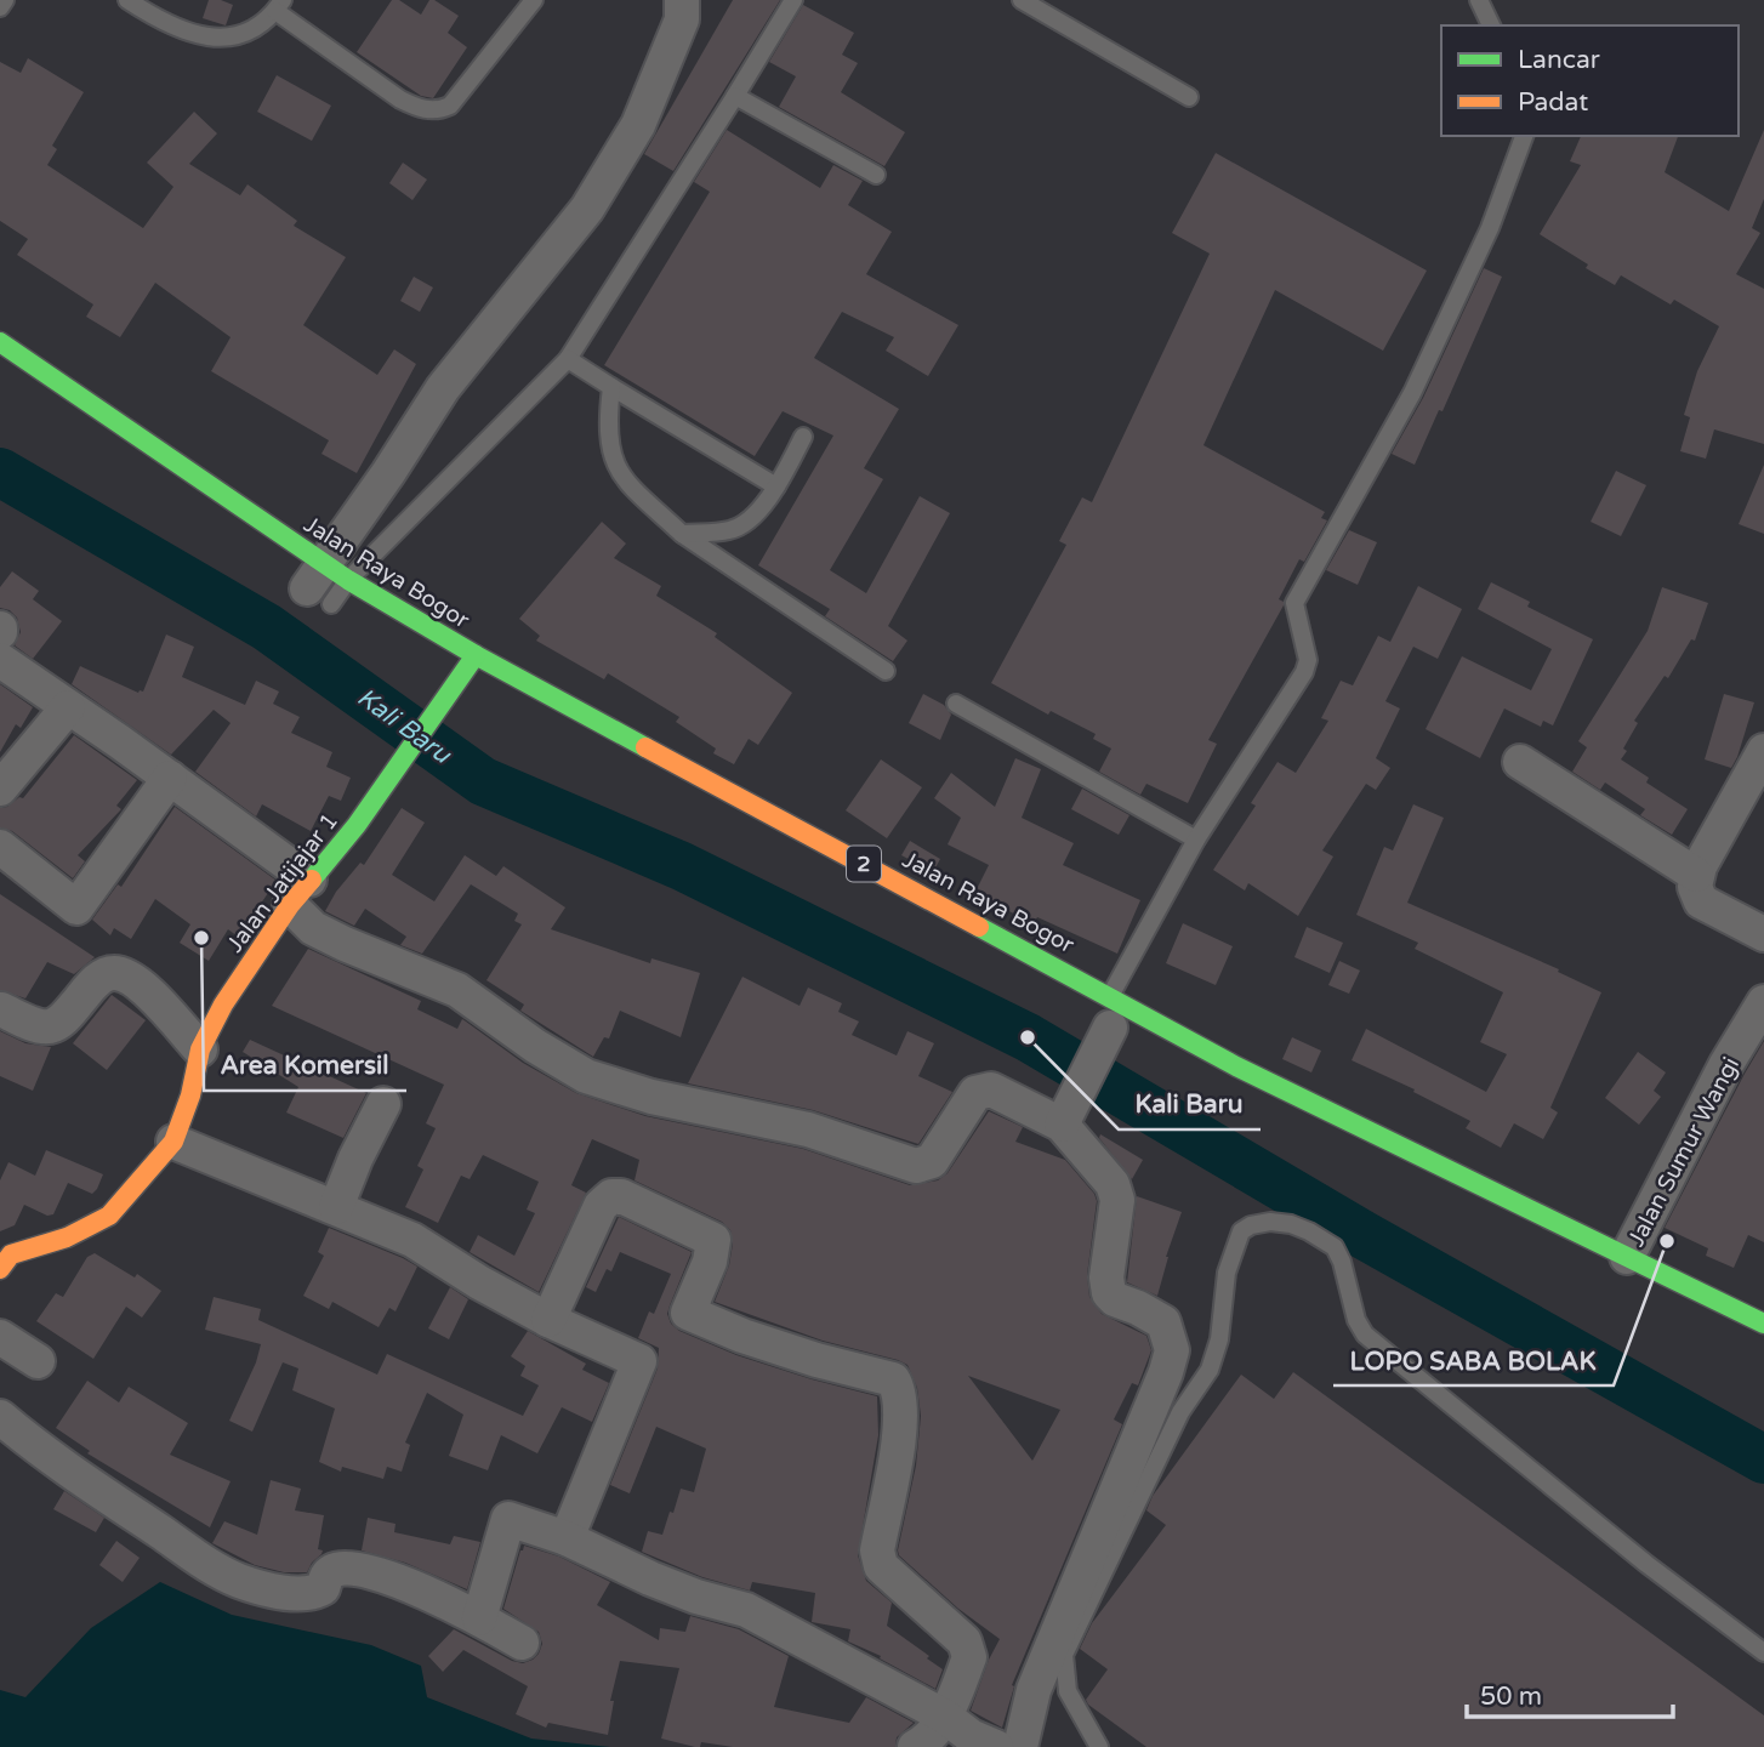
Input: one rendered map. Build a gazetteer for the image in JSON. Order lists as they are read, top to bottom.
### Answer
{
  "streets": {
    "main road": ["Jalan Raya Bogor", "2", "Jalan Jatijajar 1"],
    "street": ["Jalan Sumur Wangi"]
  },
  "crossings": [
    ["Jalan Raya Bogor", "Jalan Jatijajar 1"],
    ["Jalan Raya Bogor", "Jalan Sumur Wangi"]
  ],
  "water": ["Kali Baru"],
  "places": ["Area Komersil", "Kali Baru", "LOPO SABA BOLAK"],
  "legend": ["Lancar", "Padat"],
  "scale_bar": "50 m"
}
